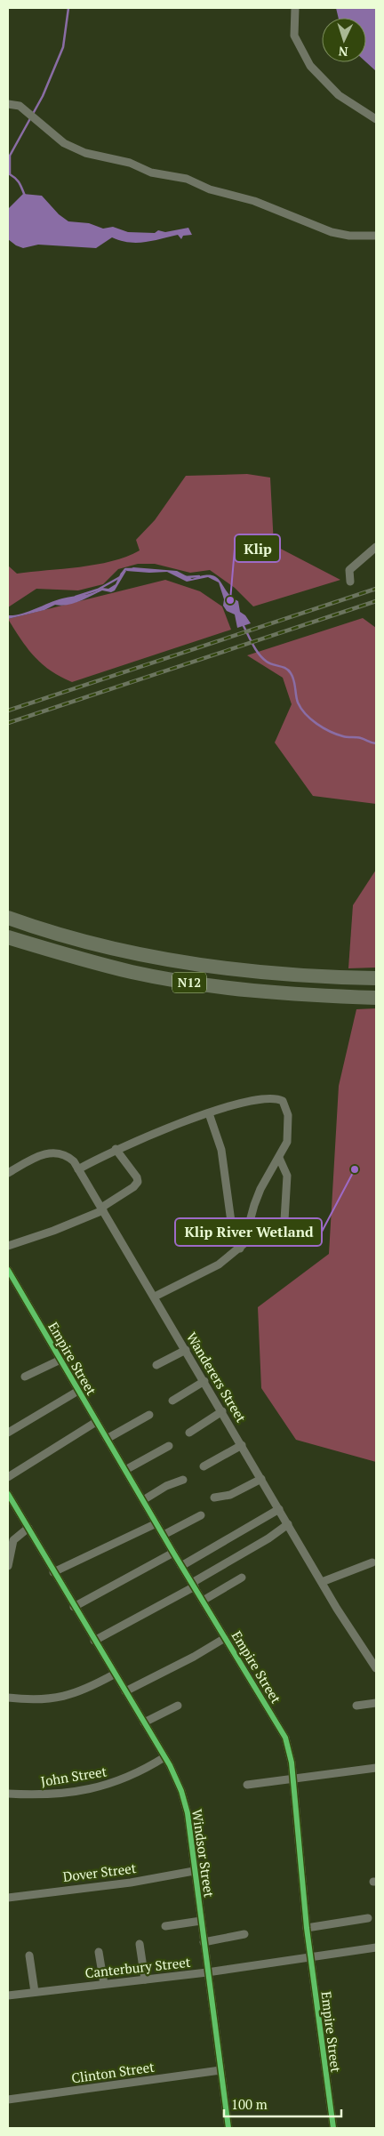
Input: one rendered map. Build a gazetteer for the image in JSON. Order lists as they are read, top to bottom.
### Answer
{
  "streets": {
    "highway": ["N12"],
    "street": [
      "Empire Street",
      "Wanderers Street",
      "John Street",
      "Windsor Street",
      "Dover Street",
      "Canterbury Street",
      "Clinton Street"
    ]
  },
  "crossings": [
    ["Empire Street", "Canterbury Street"],
    ["John Street", "Windsor Street"],
    ["Windsor Street", "Dover Street"],
    ["Windsor Street", "Canterbury Street"],
    ["Windsor Street", "Clinton Street"]
  ],
  "places": ["Klip", "Klip River Wetland"],
  "scale_bar": "100 m",
  "north": "bottom"
}
